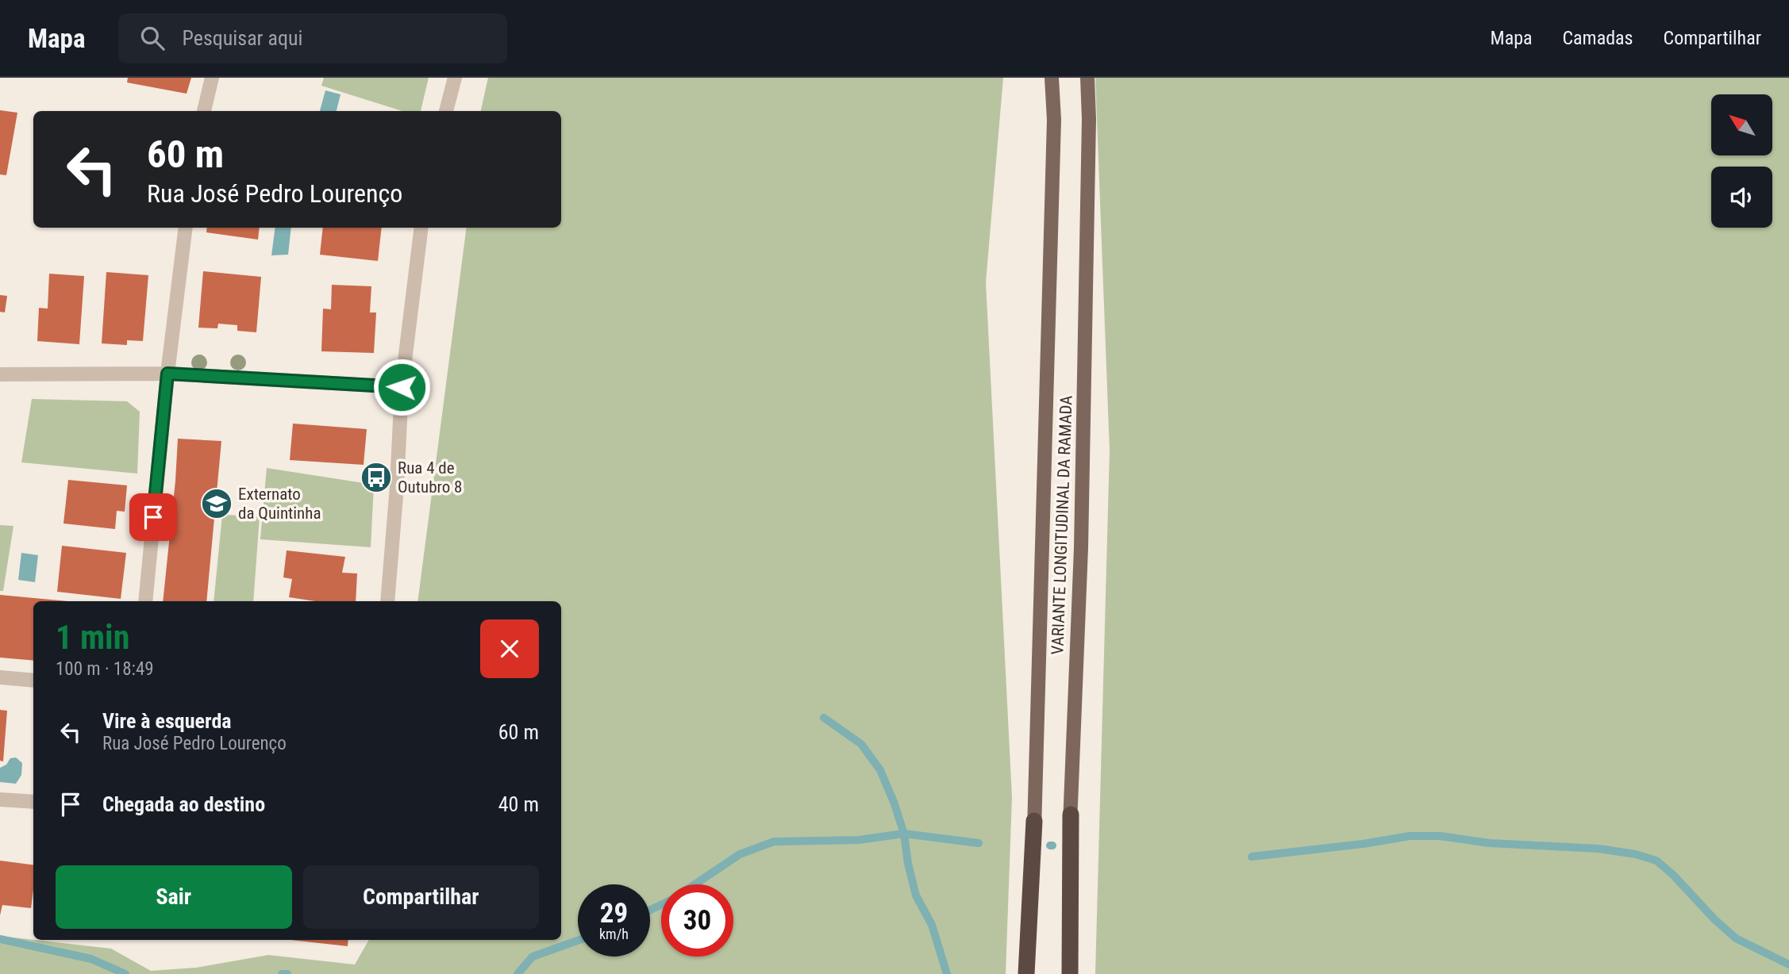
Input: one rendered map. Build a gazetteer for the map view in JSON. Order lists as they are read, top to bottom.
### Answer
{
  "streets": {
    "main road": ["VARIANTE LONGITUDINAL DA RAMADA"]
  },
  "places": {
    "bus stop": ["Rua 4 de Outubro 8"],
    "school or university": ["Externato da Quintinha"]
  },
  "north": "top left",
  "page": {
    "header": "Mapa",
    "search": "Pesquisar aqui",
    "nav": ["Mapa", "Camadas", "Compartilhar"],
    "turn": ["60 m", "Rua José Pedro Lourenço"],
    "heading": ["1 min", "100 m · 18:49"],
    "list": [
      {
        "name": "Vire à esquerda",
        "note": "Rua José Pedro Lourenço",
        "value": "60 m"
      },
      {
        "name": "Chegada ao destino",
        "value": "40 m"
      }
    ],
    "buttons": ["Sair", "Compartilhar"],
    "speed": "29 km/h",
    "limit": "30"
  }
}
